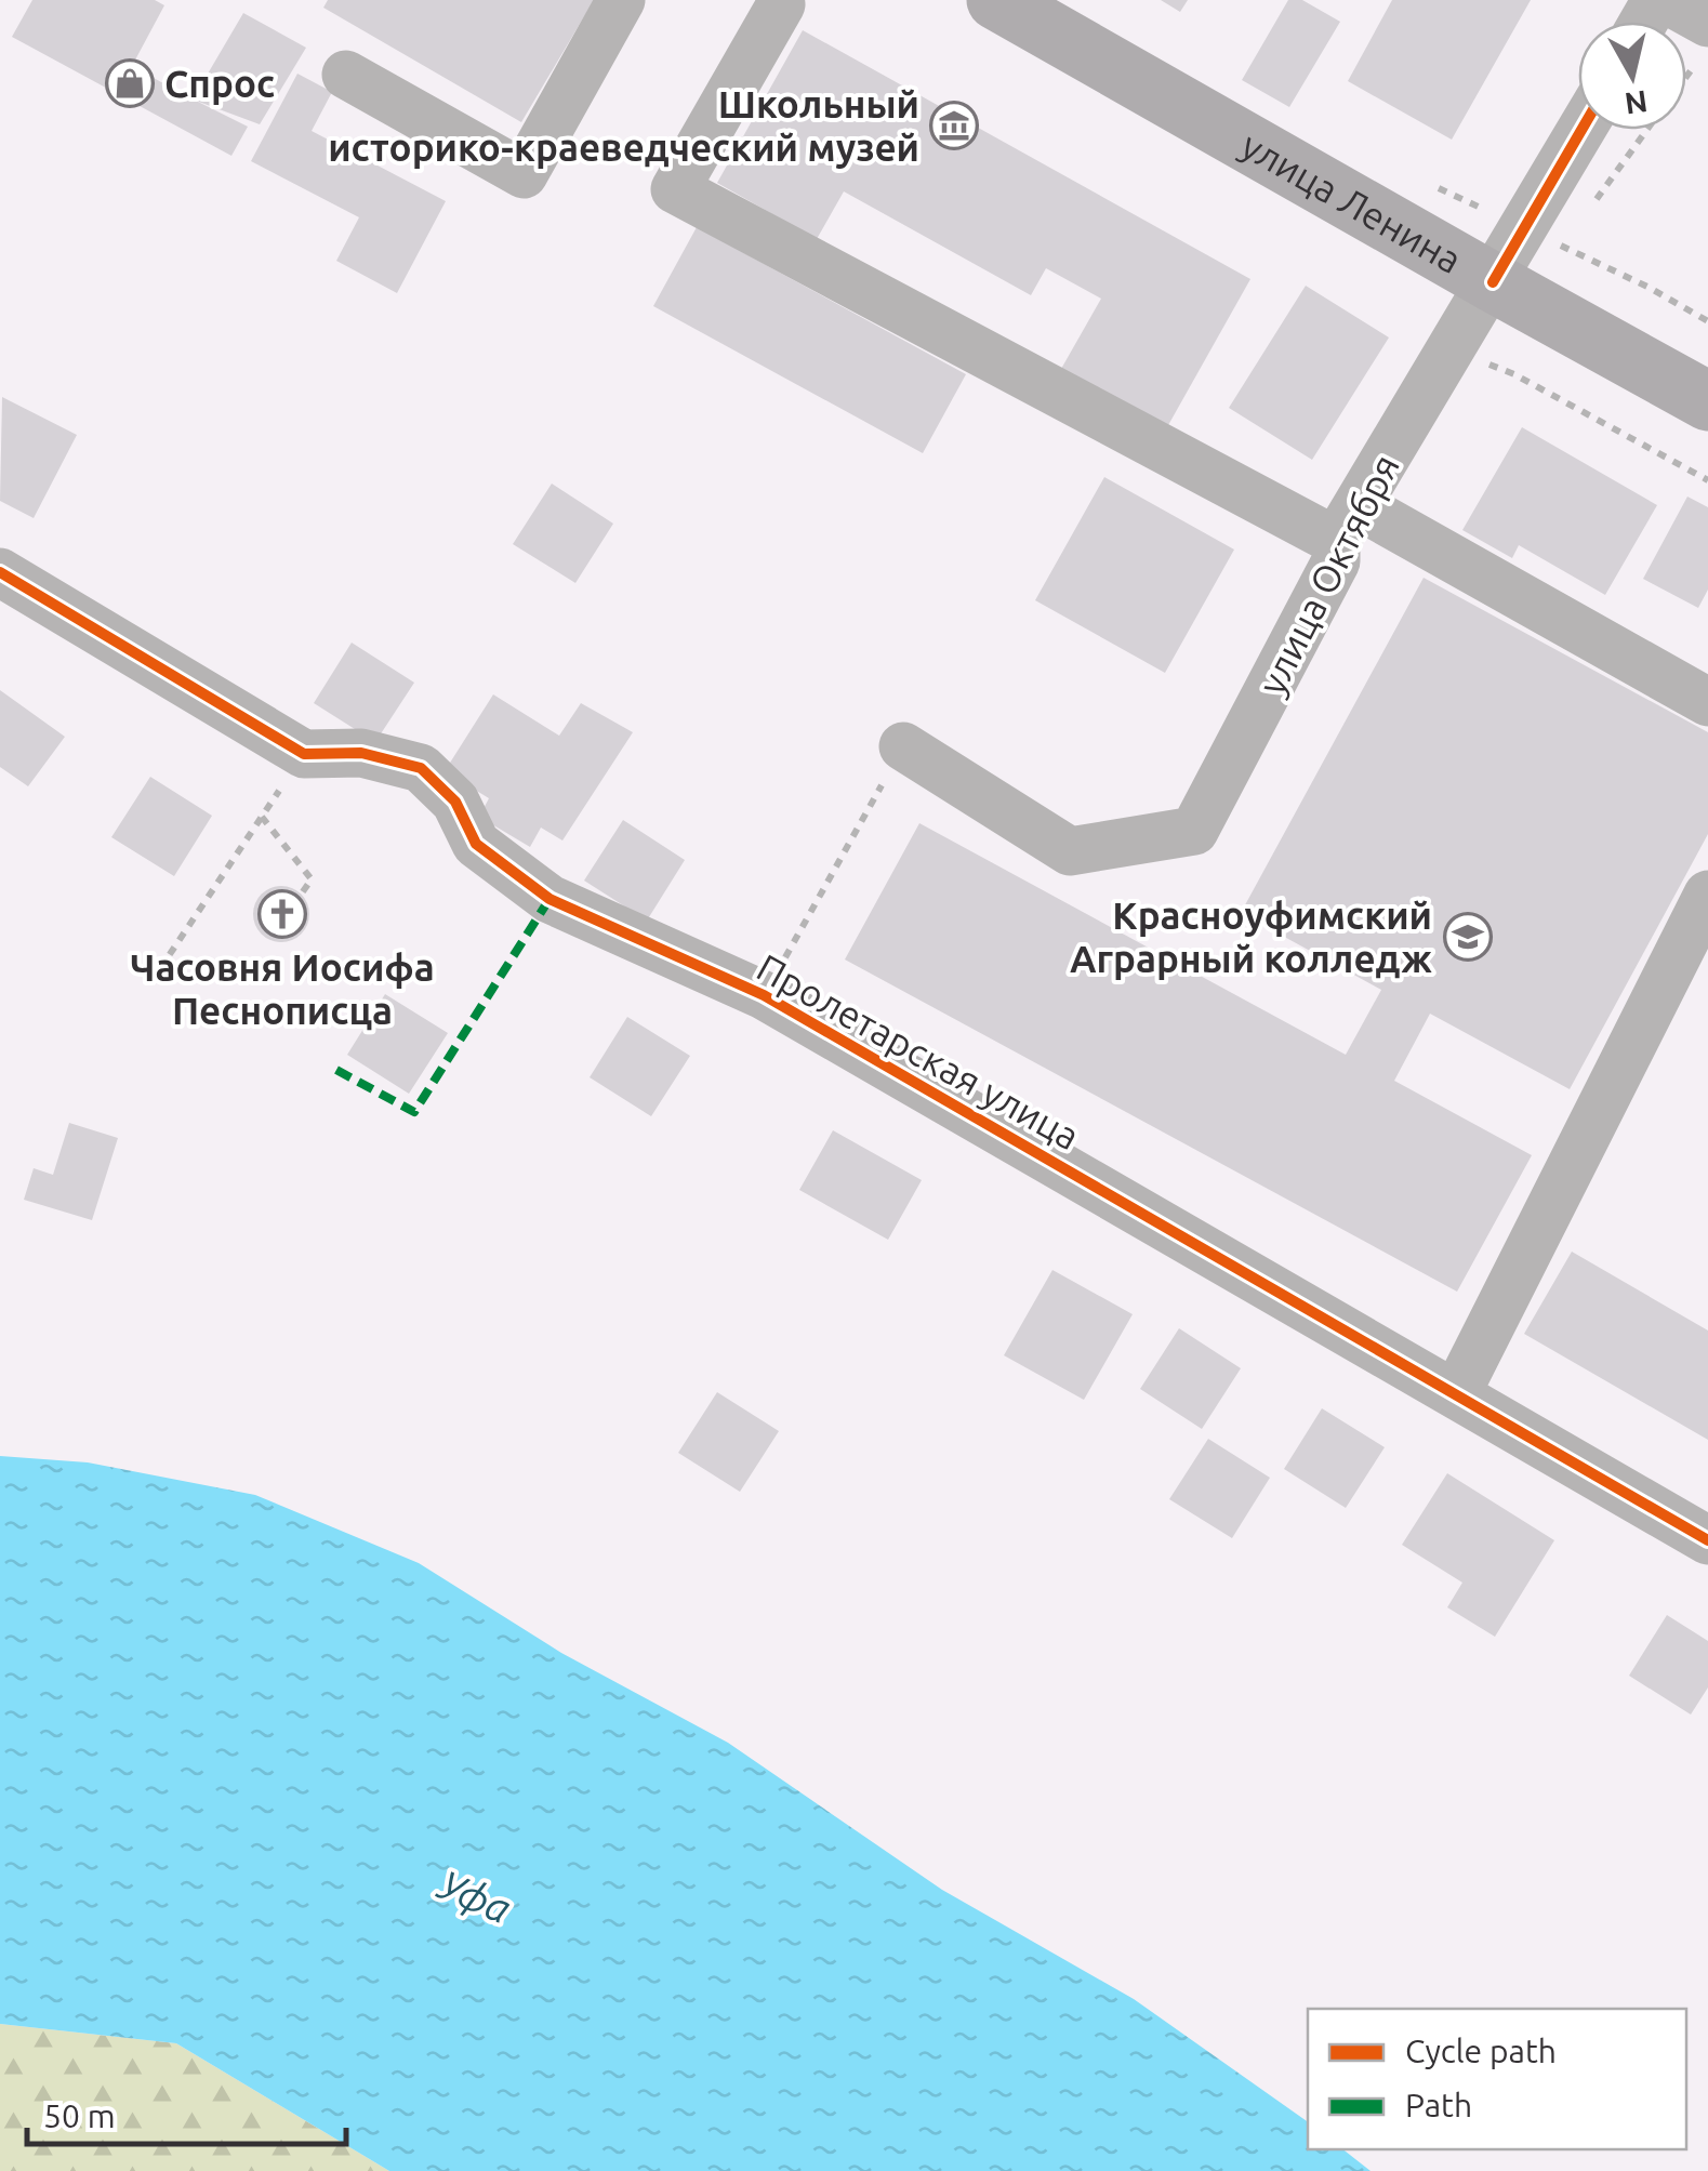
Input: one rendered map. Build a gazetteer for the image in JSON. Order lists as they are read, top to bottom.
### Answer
{
  "streets": {
    "main road": ["улица Ленина"],
    "street": ["улица Октября", "Пролетарская улица"]
  },
  "crossings": [
    ["улица Ленина", "улица Октября"]
  ],
  "water": ["Уфа"],
  "places": {
    "shop": ["Спрос"],
    "museum": ["Школьный историко-краеведческий музей"],
    "church": ["Часовня Иосифа Песнописца"],
    "school or university": ["Красноуфимский Аграрный колледж"]
  },
  "legend": ["Cycle path", "Path"],
  "scale_bar": "50 m",
  "north": "bottom"
}
